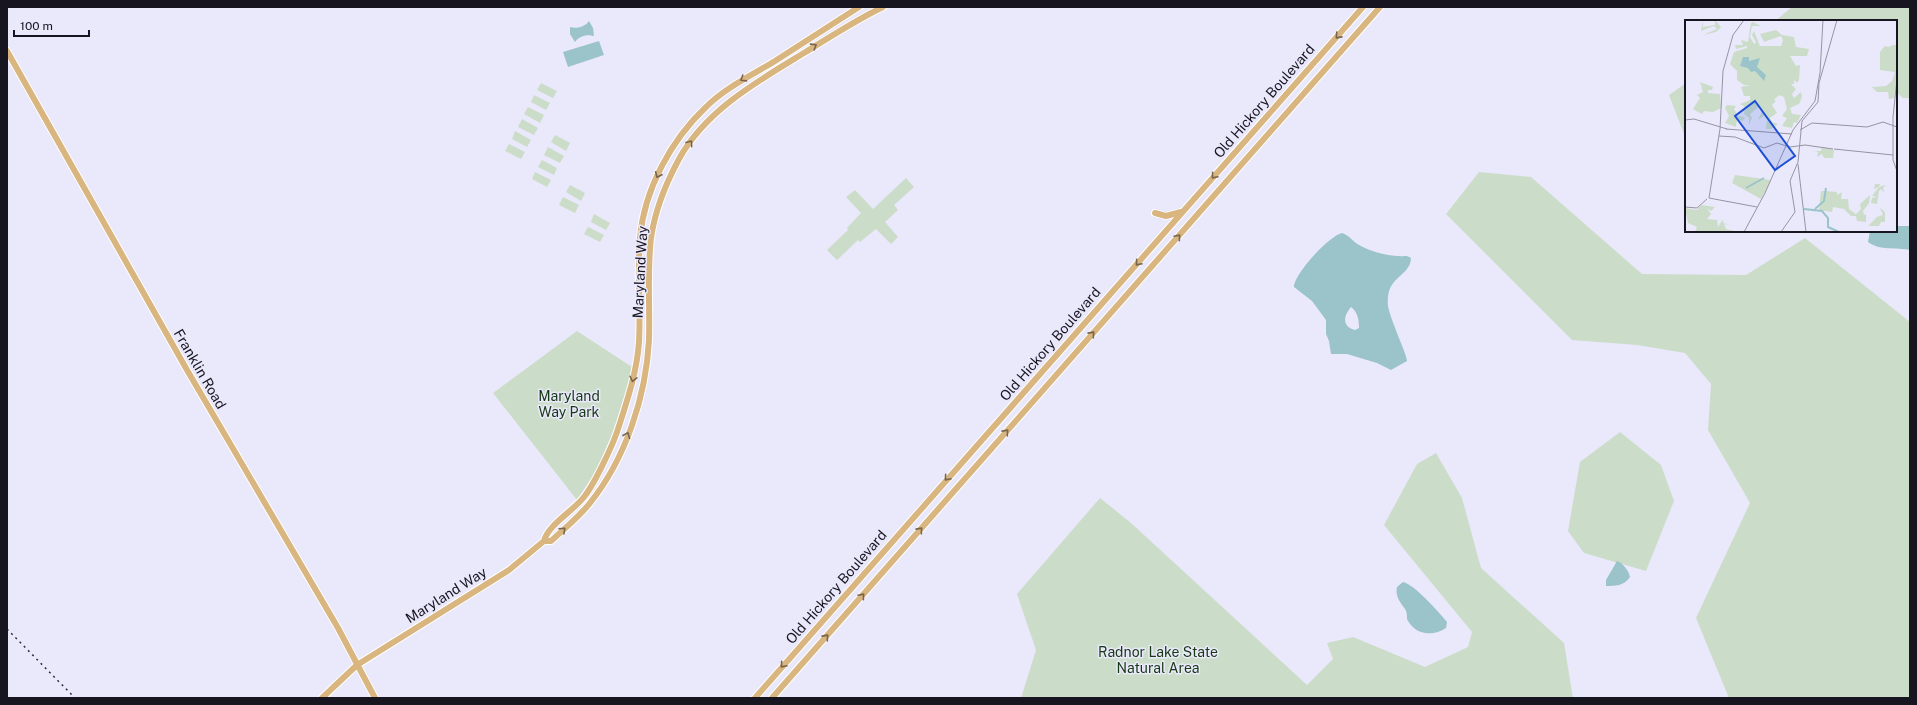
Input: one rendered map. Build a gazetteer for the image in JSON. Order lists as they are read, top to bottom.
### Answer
{
  "streets": {
    "main road": ["Old Hickory Boulevard", "Maryland Way", "Franklin Road"]
  },
  "crossings": [
    ["Maryland Way", "Franklin Road"]
  ],
  "parks": ["Maryland Way Park", "Radnor Lake State Natural Area"],
  "scale_bar": "100 m"
}
